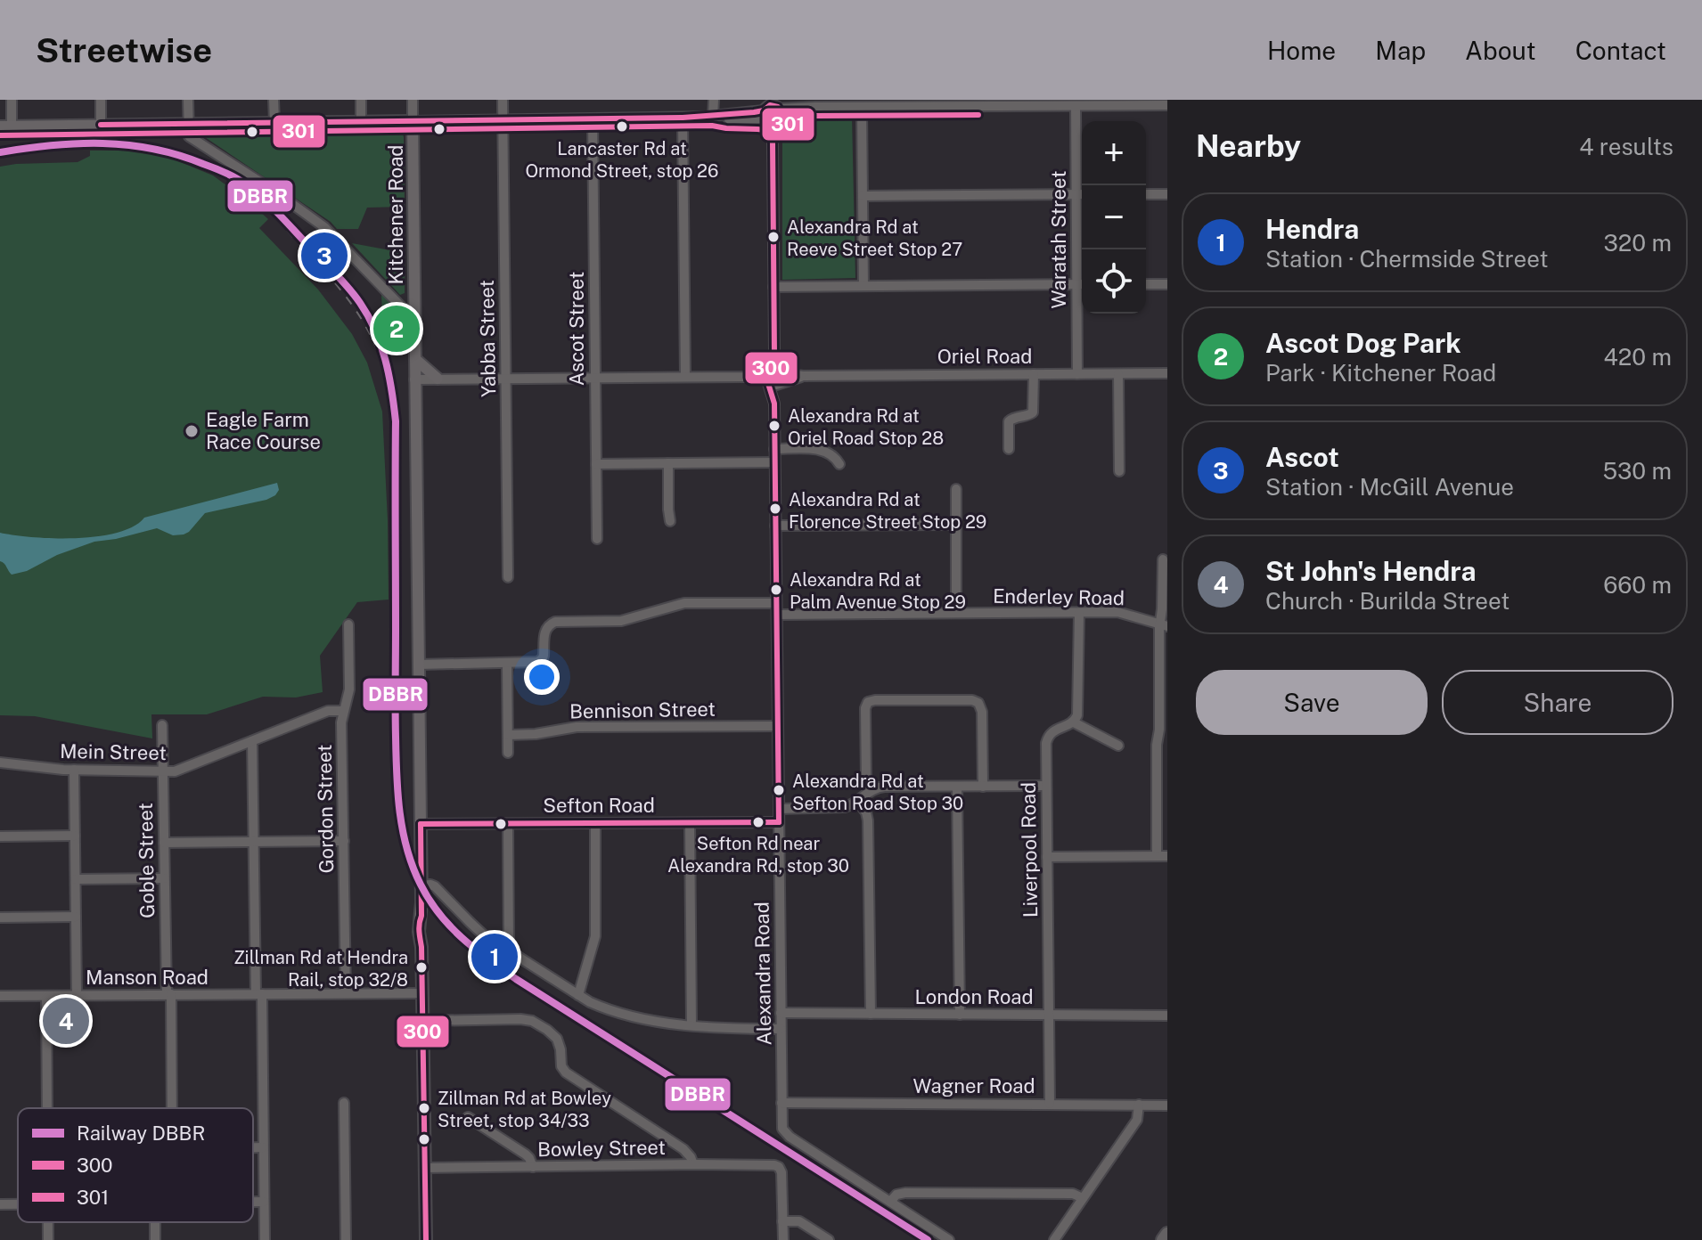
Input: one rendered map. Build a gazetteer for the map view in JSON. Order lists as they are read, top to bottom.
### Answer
{
  "streets": {
    "main road": ["Kitchener Road"],
    "street": [
      "Waratah Street",
      "Ascot Street",
      "Yabba Street",
      "Oriel Road",
      "Enderley Road",
      "Bennison Street",
      "Mein Street",
      "Sefton Road",
      "Gordon Street",
      "Liverpool Road",
      "Goble Street",
      "Alexandra Road",
      "Manson Road",
      "London Road",
      "Wagner Road",
      "Bowley Street"
    ]
  },
  "crossings": [
    ["Kitchener Road", "Oriel Road"],
    ["Kitchener Road", "Sefton Road"],
    ["Kitchener Road", "Manson Road"],
    ["Kitchener Road", "Bowley Street"],
    ["Waratah Street", "Oriel Road"],
    ["Ascot Street", "Oriel Road"],
    ["Yabba Street", "Oriel Road"],
    ["Oriel Road", "Alexandra Road"],
    ["Enderley Road", "Alexandra Road"],
    ["Bennison Street", "Alexandra Road"],
    ["Mein Street", "Gordon Street"],
    ["Mein Street", "Goble Street"],
    ["Sefton Road", "Alexandra Road"],
    ["Gordon Street", "Manson Road"],
    ["Liverpool Road", "London Road"],
    ["Liverpool Road", "Wagner Road"],
    ["Goble Street", "Manson Road"],
    ["Alexandra Road", "London Road"],
    ["Alexandra Road", "Wagner Road"]
  ],
  "places": [
    "Lancaster Rd at Ormond Street, stop 26",
    "Alexandra Rd at Reeve Street Stop 27",
    "Alexandra Rd at Oriel Road Stop 28",
    "Eagle Farm Race Course",
    "Alexandra Rd at Florence Street Stop 29",
    "Alexandra Rd at Palm Avenue Stop 29",
    "Alexandra Rd at Sefton Road Stop 30",
    "Sefton Rd near Alexandra Rd, stop 30",
    "Zillman Rd at Hendra Rail, stop 32/8",
    "Zillman Rd at Bowley Street, stop 34/33"
  ],
  "lines": ["transit line 300", "transit line 301", "rail line DBBR"],
  "legend": ["Railway DBBR", "300", "301"],
  "page": {
    "header": "Streetwise",
    "nav": [
      "Home",
      "Map",
      "About",
      "Contact"
    ],
    "heading": ["Nearby", "4 results"],
    "map_buttons": ["+", "−"],
    "list": [
      {
        "mark": "1",
        "name": "Hendra",
        "note": "Station · Chermside Street",
        "value": "320 m"
      },
      {
        "mark": "2",
        "name": "Ascot Dog Park",
        "note": "Park · Kitchener Road",
        "value": "420 m"
      },
      {
        "mark": "3",
        "name": "Ascot",
        "note": "Station · McGill Avenue",
        "value": "530 m"
      },
      {
        "mark": "4",
        "name": "St John's Hendra",
        "note": "Church · Burilda Street",
        "value": "660 m"
      }
    ],
    "pins": [
      "3",
      "2",
      "1",
      "4"
    ],
    "buttons": ["Save", "Share"]
  }
}
